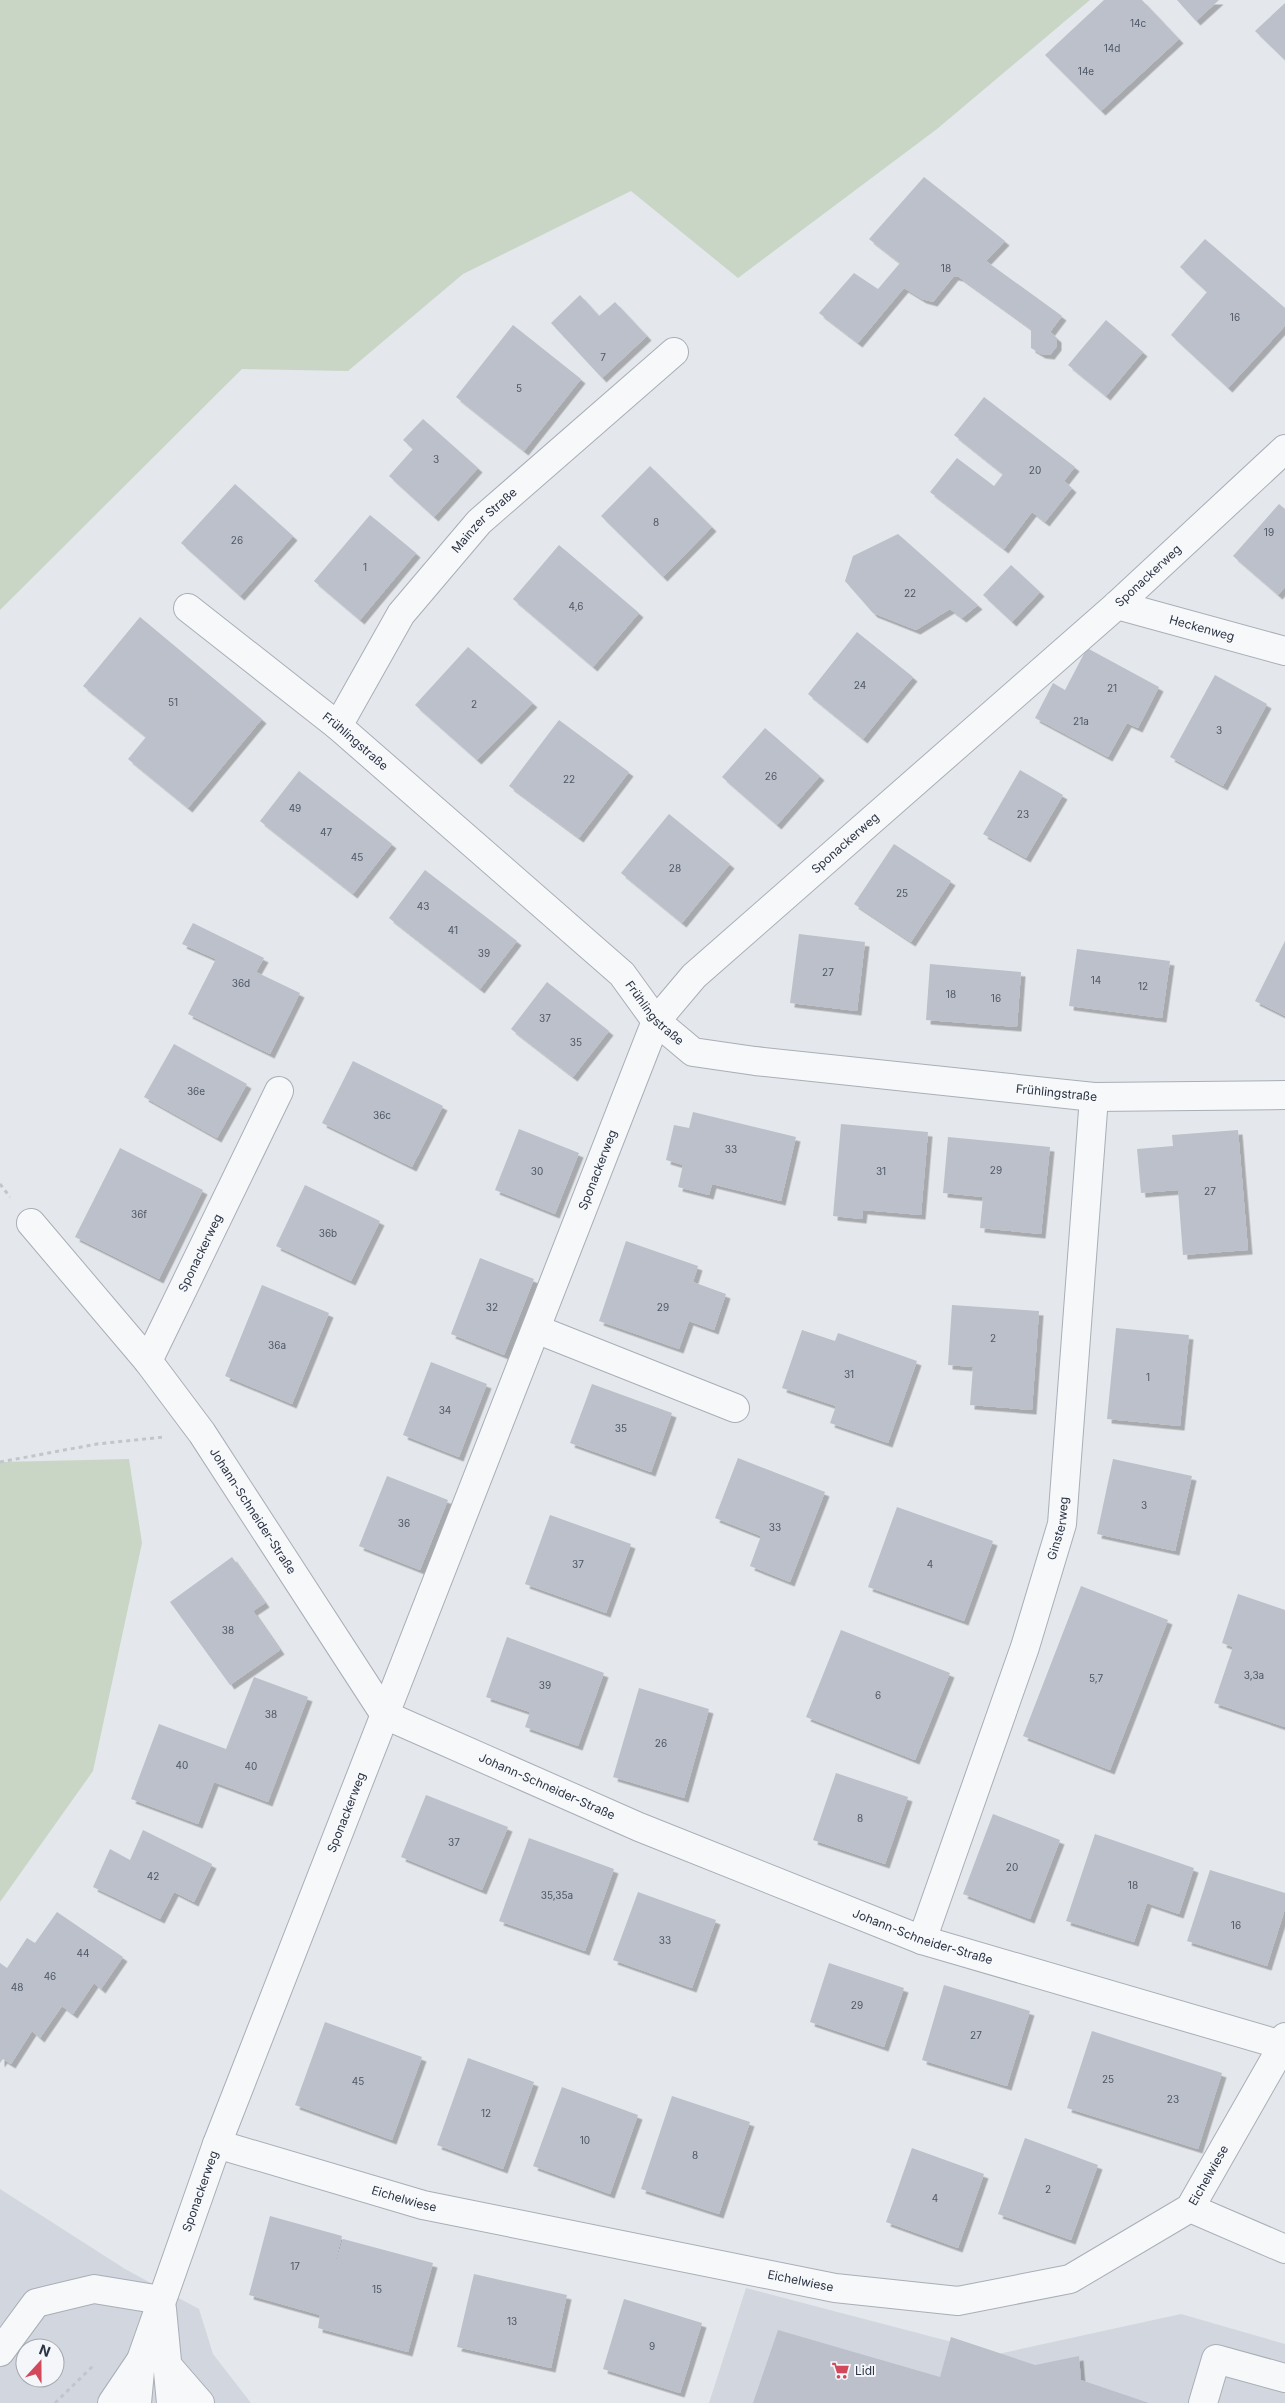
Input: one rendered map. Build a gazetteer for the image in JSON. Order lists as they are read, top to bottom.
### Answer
{
  "streets": {
    "street": [
      "Mainzer Straße",
      "Sponackerweg",
      "Heckenweg",
      "Frühlingstraße",
      "Johann-Schneider-Straße",
      "Ginsterweg",
      "Eichelwiese"
    ]
  },
  "crossings": [
    ["Mainzer Straße", "Frühlingstraße"],
    ["Sponackerweg", "Heckenweg"],
    ["Sponackerweg", "Frühlingstraße"],
    ["Sponackerweg", "Johann-Schneider-Straße"],
    ["Sponackerweg", "Eichelwiese"],
    ["Frühlingstraße", "Ginsterweg"],
    ["Johann-Schneider-Straße", "Ginsterweg"],
    ["Johann-Schneider-Straße", "Eichelwiese"]
  ],
  "places": {
    "supermarket": ["Lidl"]
  },
  "house_numbers": [
    "14c",
    "14d",
    "14e",
    "18",
    "16",
    "7",
    "5",
    "3",
    "20",
    "8",
    "19",
    "26",
    "1",
    "22",
    "4,6",
    "24",
    "21",
    "51",
    "2",
    "21a",
    "3",
    "26",
    "22",
    "49",
    "23",
    "47",
    "45",
    "28",
    "25",
    "43",
    "41",
    "39",
    "27",
    "14",
    "36d",
    "12",
    "18",
    "16",
    "37",
    "35",
    "36e",
    "36c",
    "33",
    "29",
    "30",
    "31",
    "27",
    "36f",
    "36b",
    "32",
    "29",
    "2",
    "36a",
    "31",
    "1",
    "34",
    "35",
    "3",
    "36",
    "33",
    "37",
    "4",
    "38",
    "3,3a",
    "5,7",
    "39",
    "6",
    "38",
    "26",
    "40",
    "40",
    "8",
    "37",
    "20",
    "42",
    "18",
    "35,35a",
    "16",
    "33",
    "44",
    "46",
    "48",
    "29",
    "27",
    "25",
    "45",
    "23",
    "12",
    "10",
    "8",
    "2",
    "4",
    "17",
    "15",
    "13",
    "9"
  ],
  "north": "top"
}
